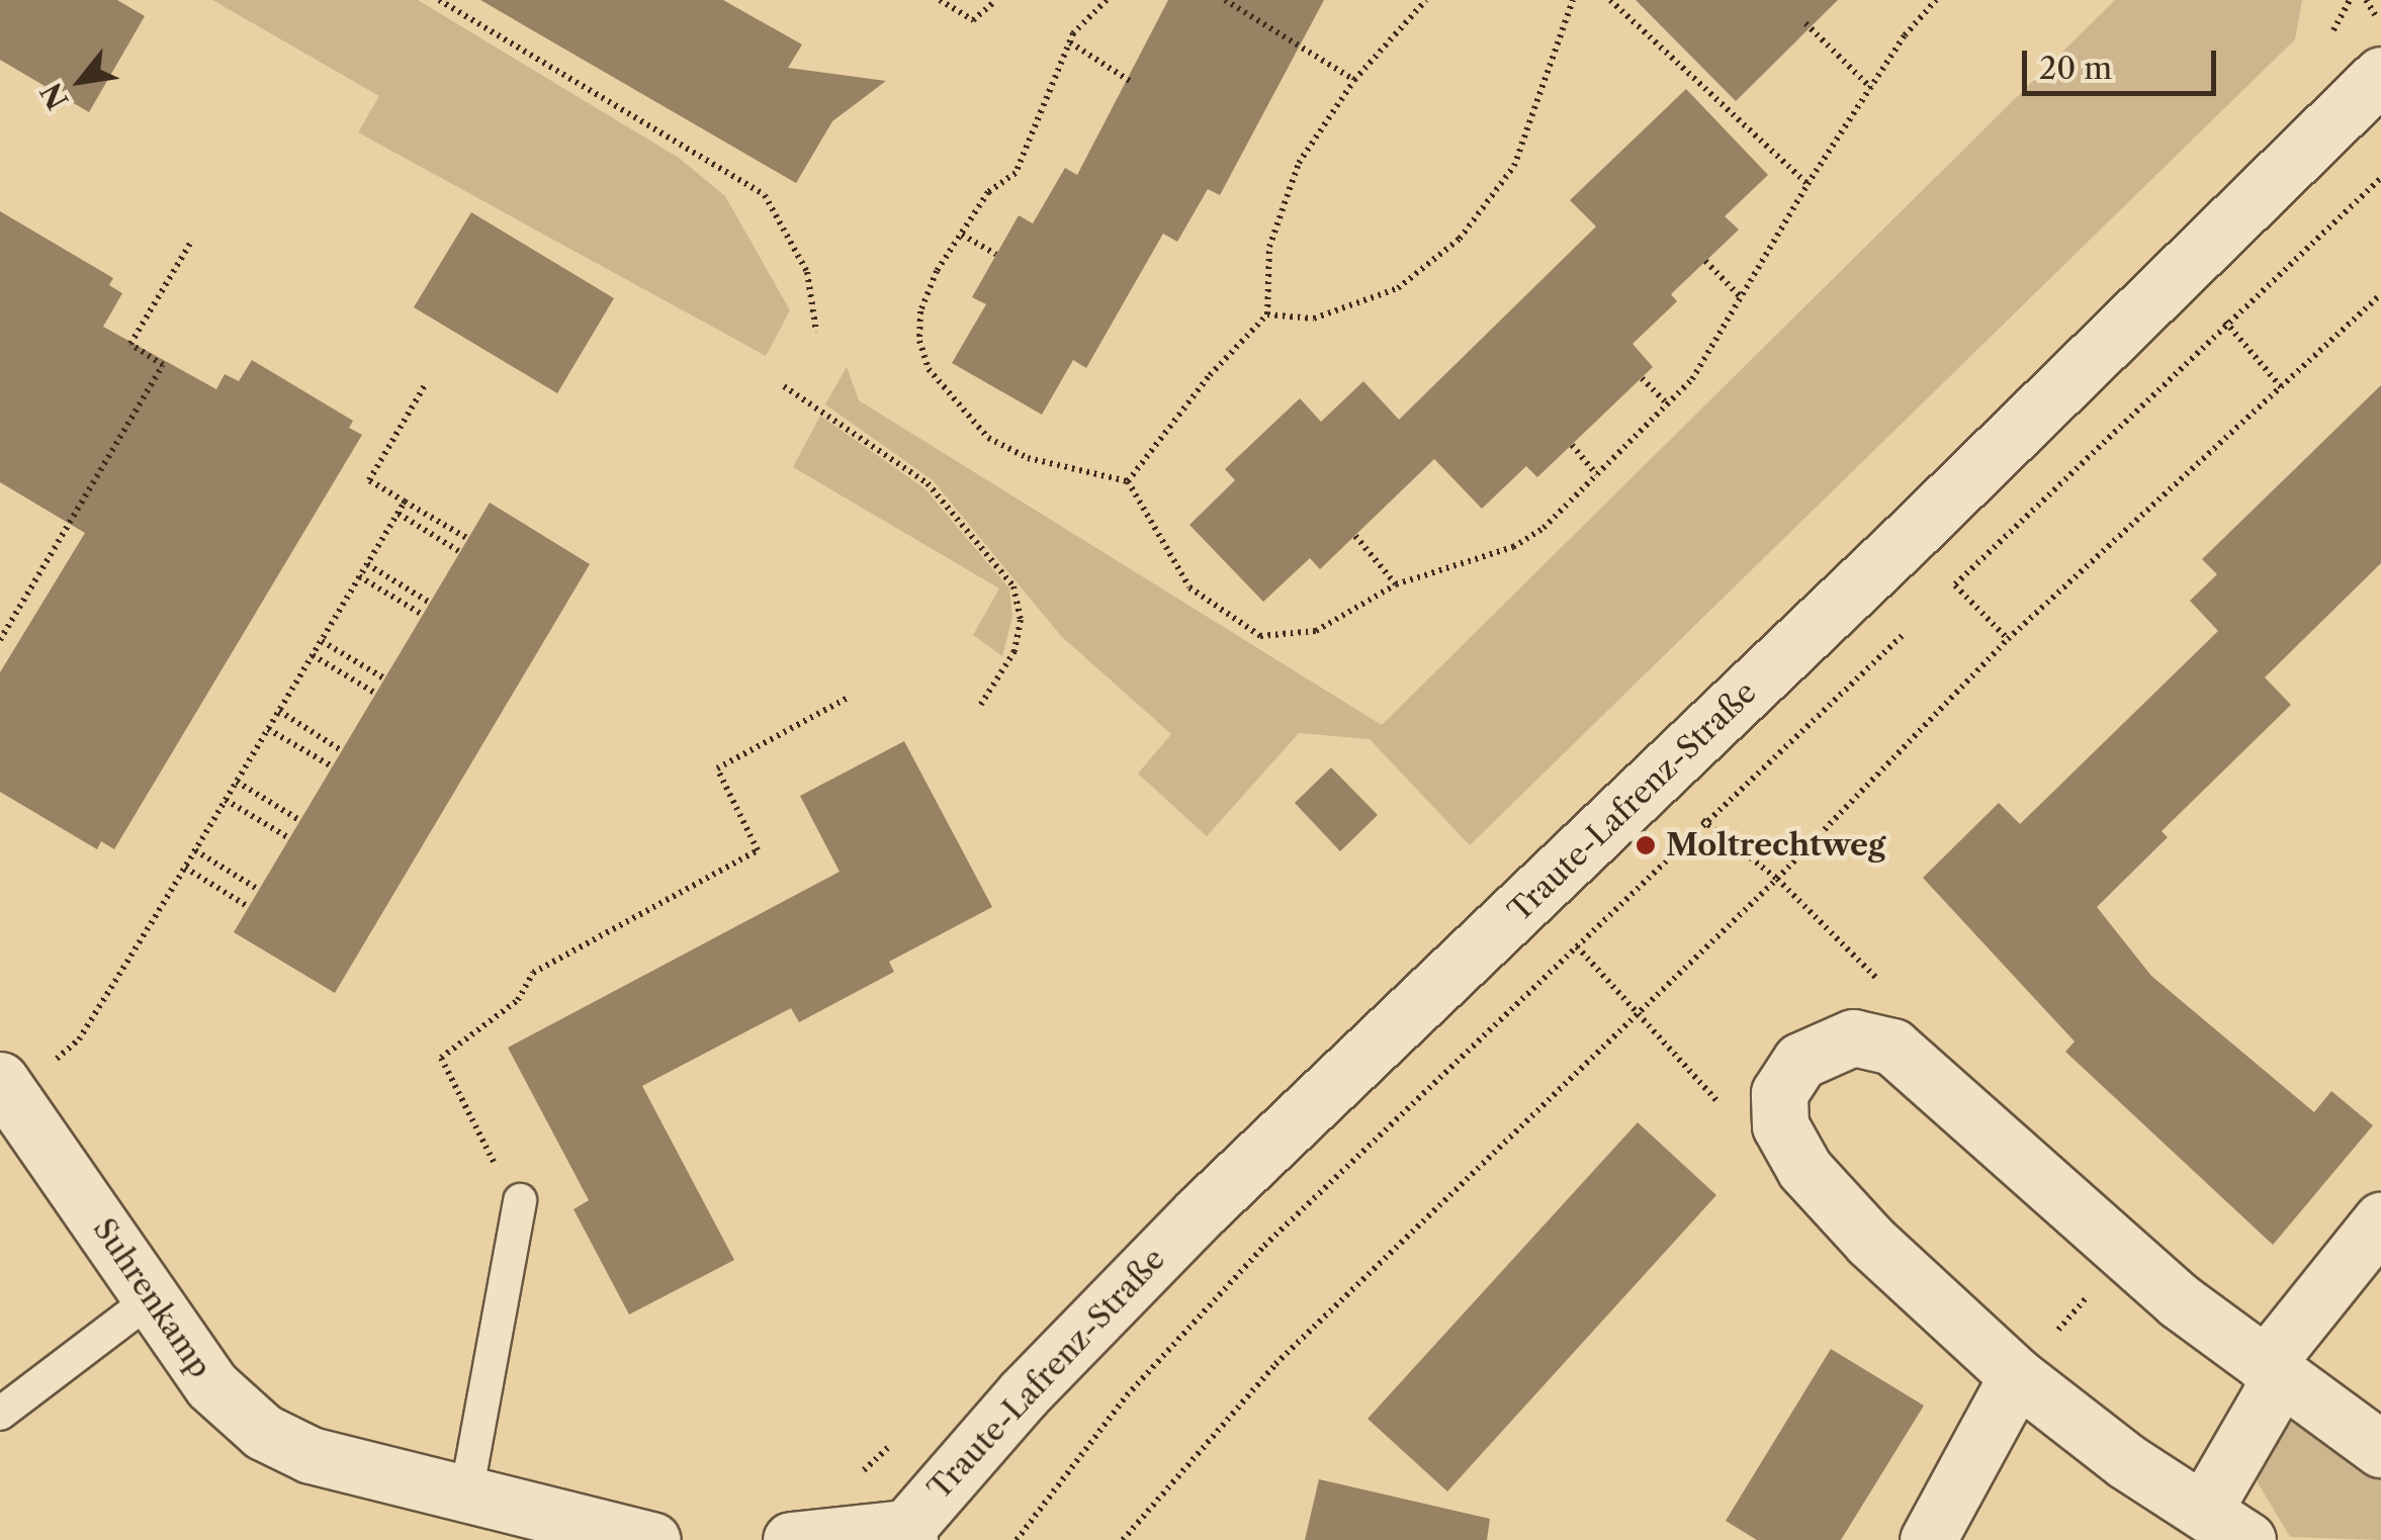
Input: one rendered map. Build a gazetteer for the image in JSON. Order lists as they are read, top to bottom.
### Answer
{
  "streets": {
    "street": ["Traute-Lafrenz-Straße", "Suhrenkamp"]
  },
  "places": ["Moltrechtweg"],
  "scale_bar": "20 m",
  "north": "bottom left"
}
